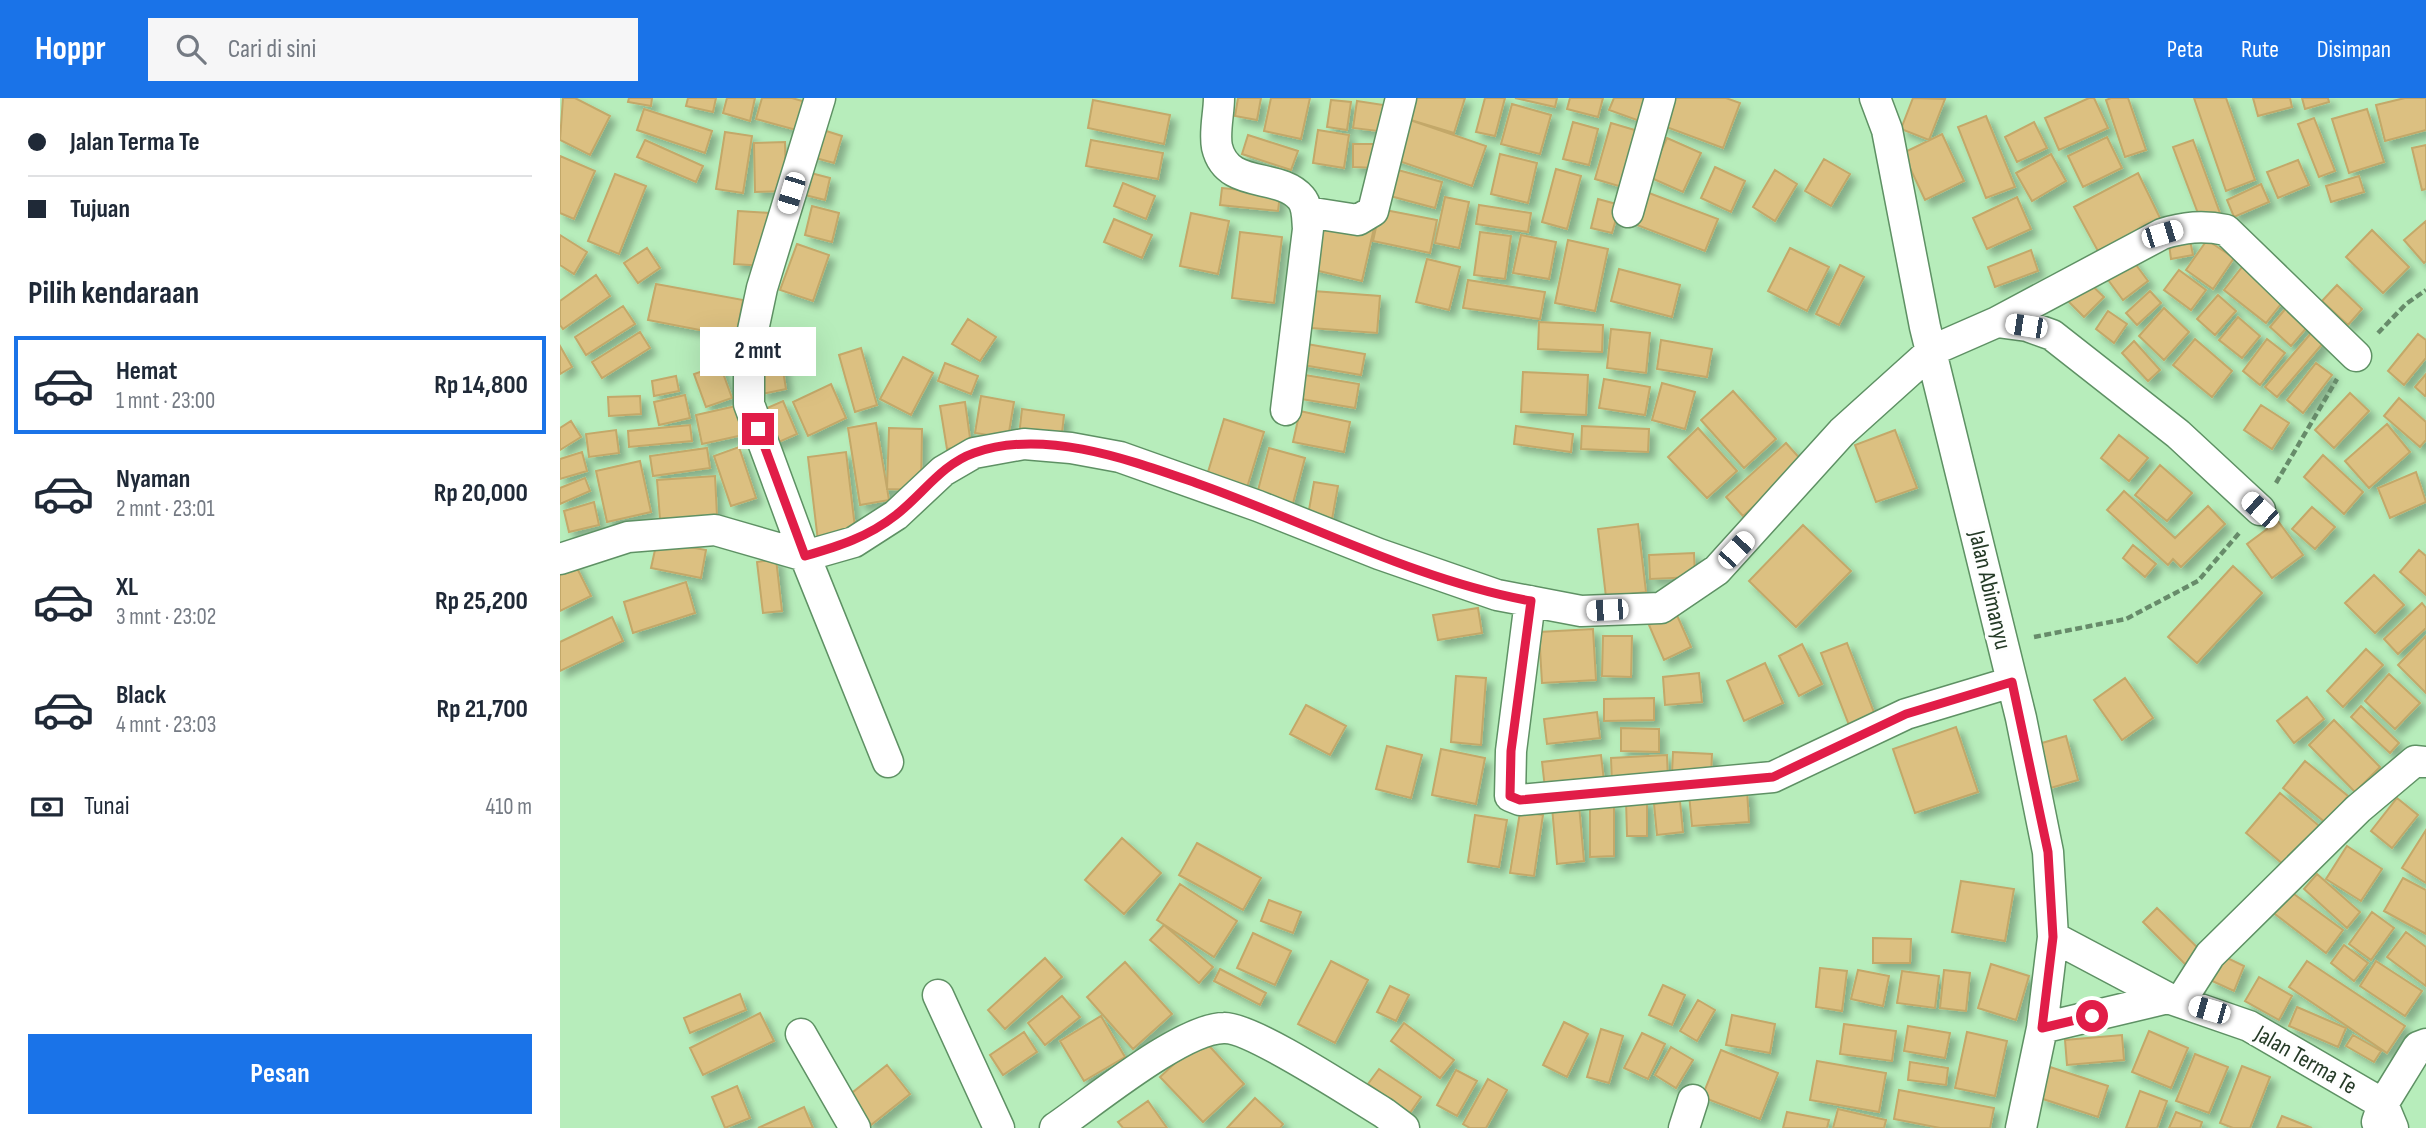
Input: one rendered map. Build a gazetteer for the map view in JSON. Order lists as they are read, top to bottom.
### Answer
{
  "streets": {
    "street": ["Jalan Abimanyu", "Jalan Terma Te"]
  },
  "crossings": [
    ["Jalan Abimanyu", "Jalan Terma Te"]
  ],
  "page": {
    "header": "Hoppr",
    "search": "Cari di sini",
    "nav": ["Peta", "Rute", "Disimpan"],
    "banner": ["Jalan Terma Te", "Tujuan"],
    "heading": "Pilih kendaraan",
    "bubble": "2 mnt",
    "list": [
      {
        "name": "Hemat",
        "note": "1 mnt · 23:00",
        "value": "Rp 14,800"
      },
      {
        "name": "Nyaman",
        "note": "2 mnt · 23:01",
        "value": "Rp 20,000"
      },
      {
        "name": "XL",
        "note": "3 mnt · 23:02",
        "value": "Rp 25,200"
      },
      {
        "name": "Black",
        "note": "4 mnt · 23:03",
        "value": "Rp 21,700"
      }
    ],
    "pay": ["Tunai", "410 m"],
    "buttons": "Pesan"
  }
}
